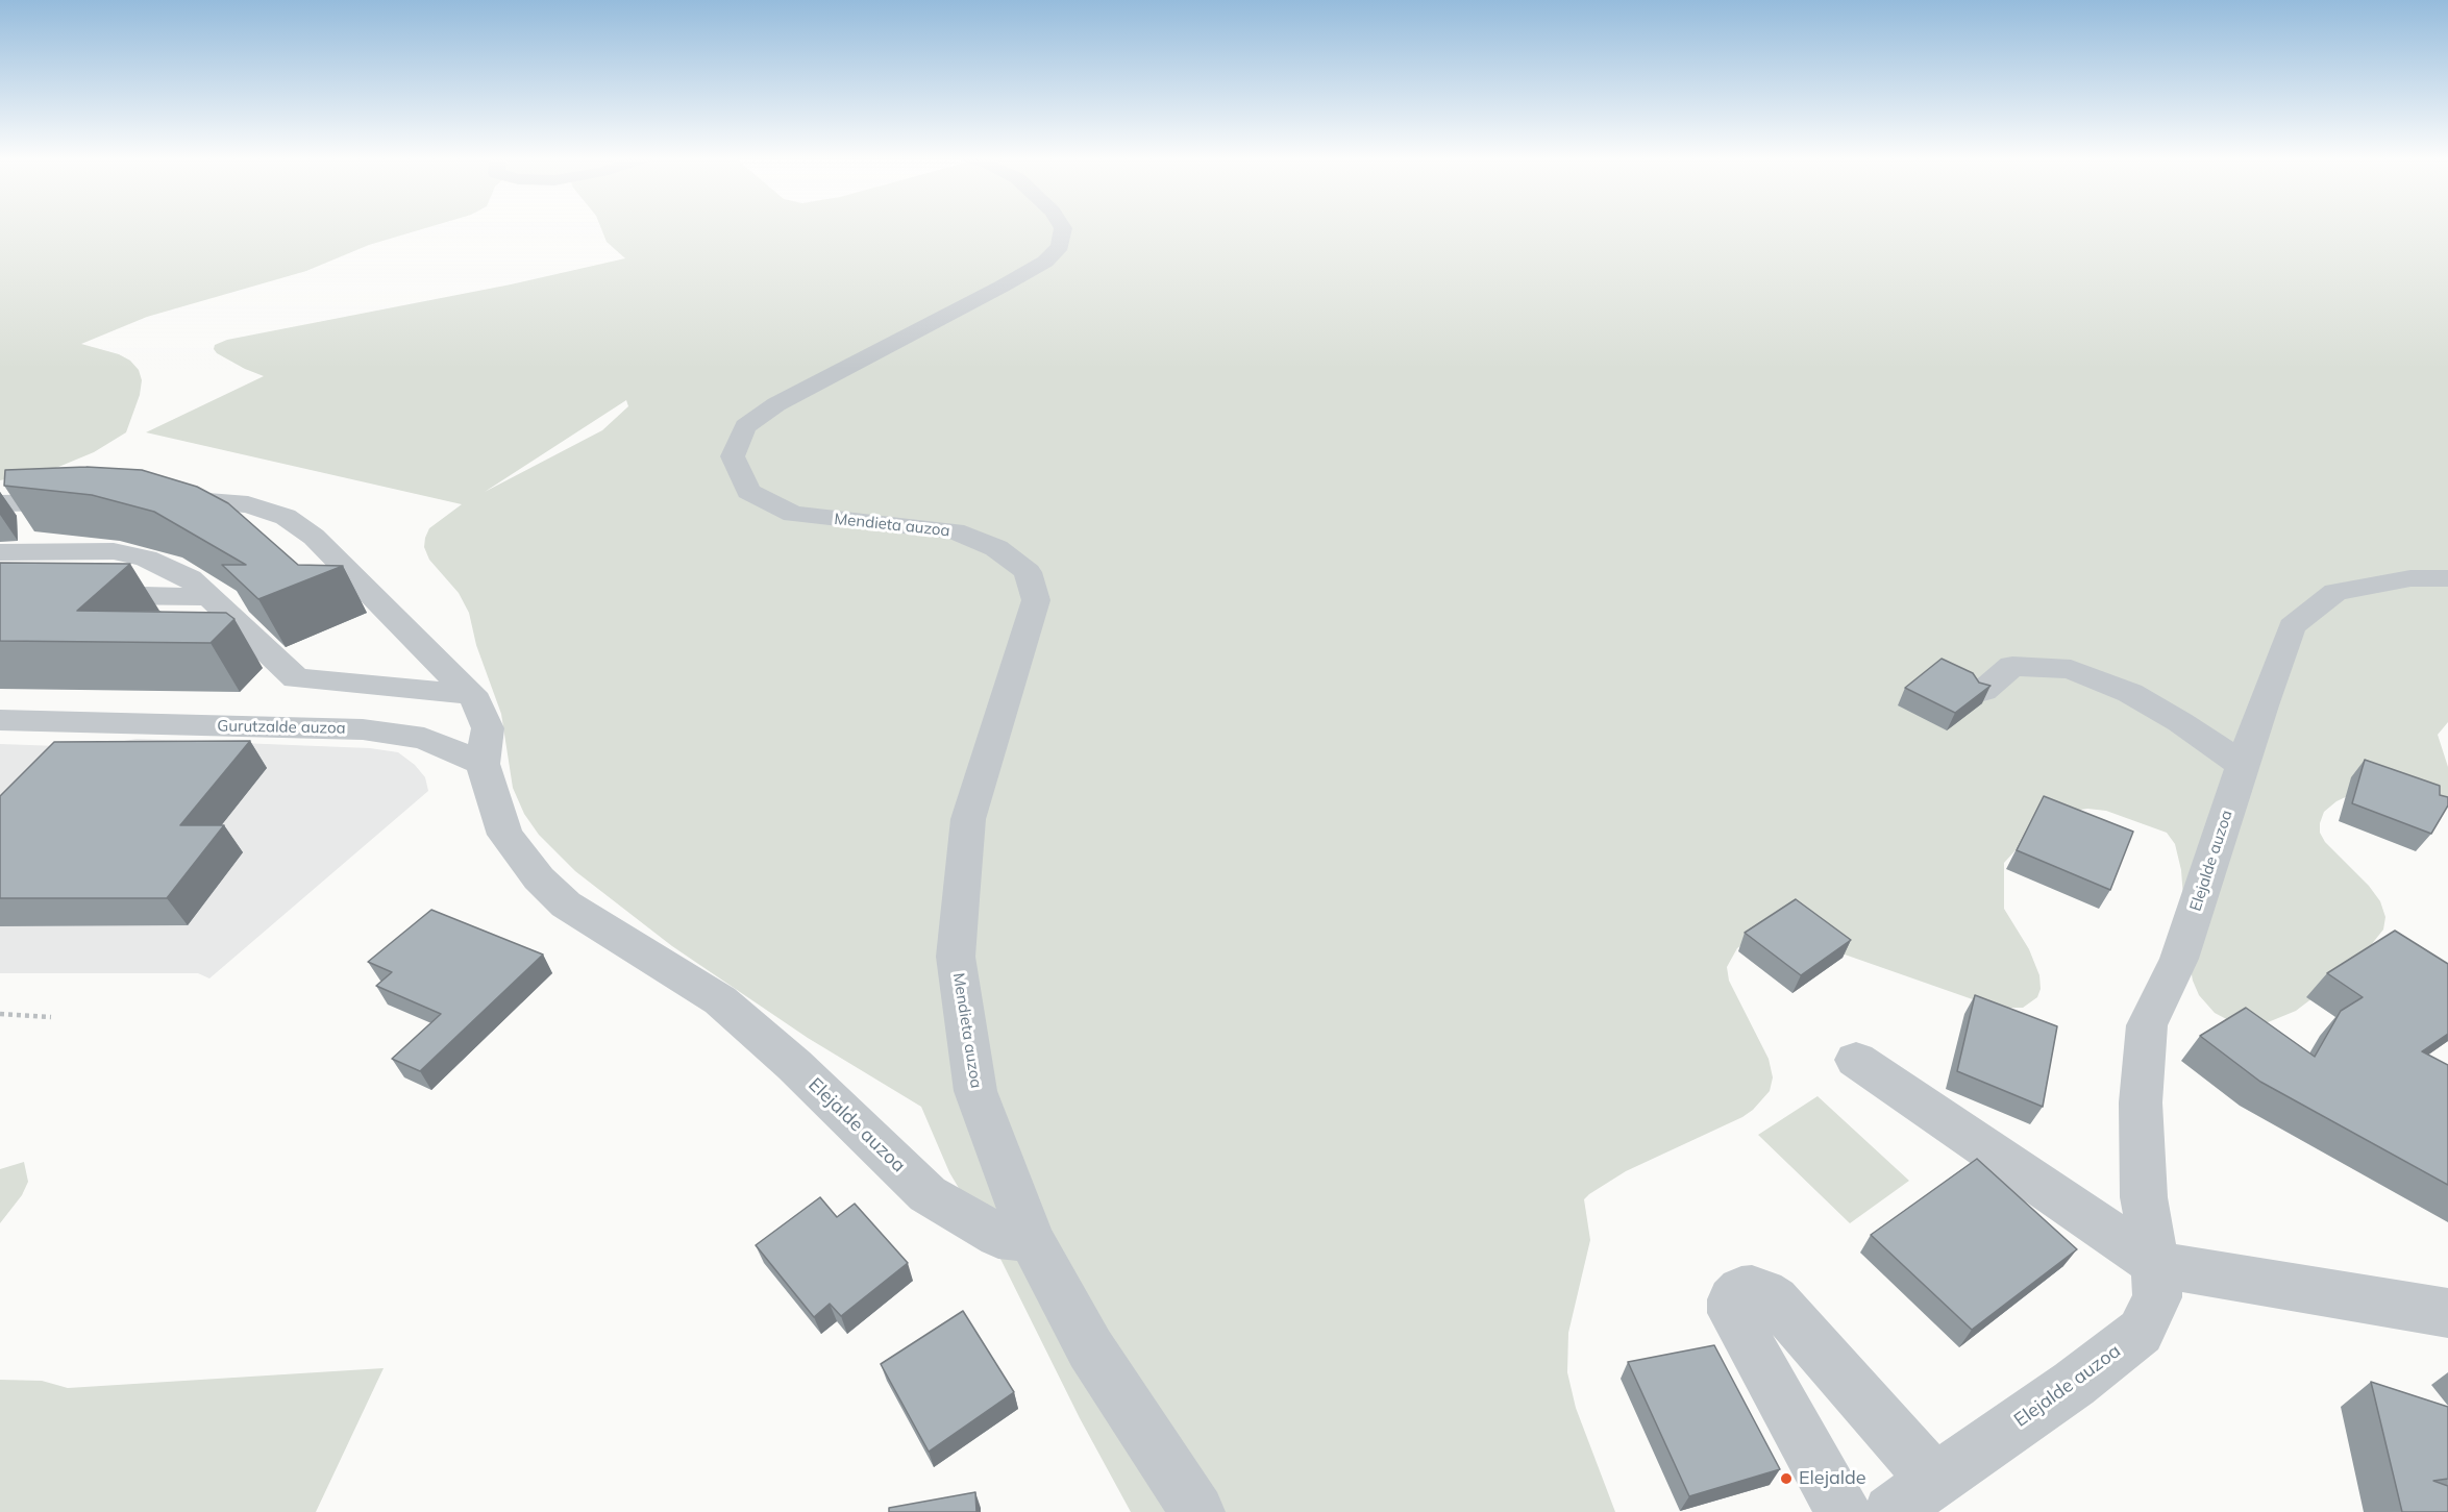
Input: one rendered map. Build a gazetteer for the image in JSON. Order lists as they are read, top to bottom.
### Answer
{
  "streets": {
    "street": ["Mendieta auzoa", "Gurutzalde auzoa", "Elejalde auzoa"]
  },
  "crossings": [
    ["Mendieta auzoa", "Elejalde auzoa"],
    ["Gurutzalde auzoa", "Elejalde auzoa"]
  ],
  "places": ["Elejalde"]
}
